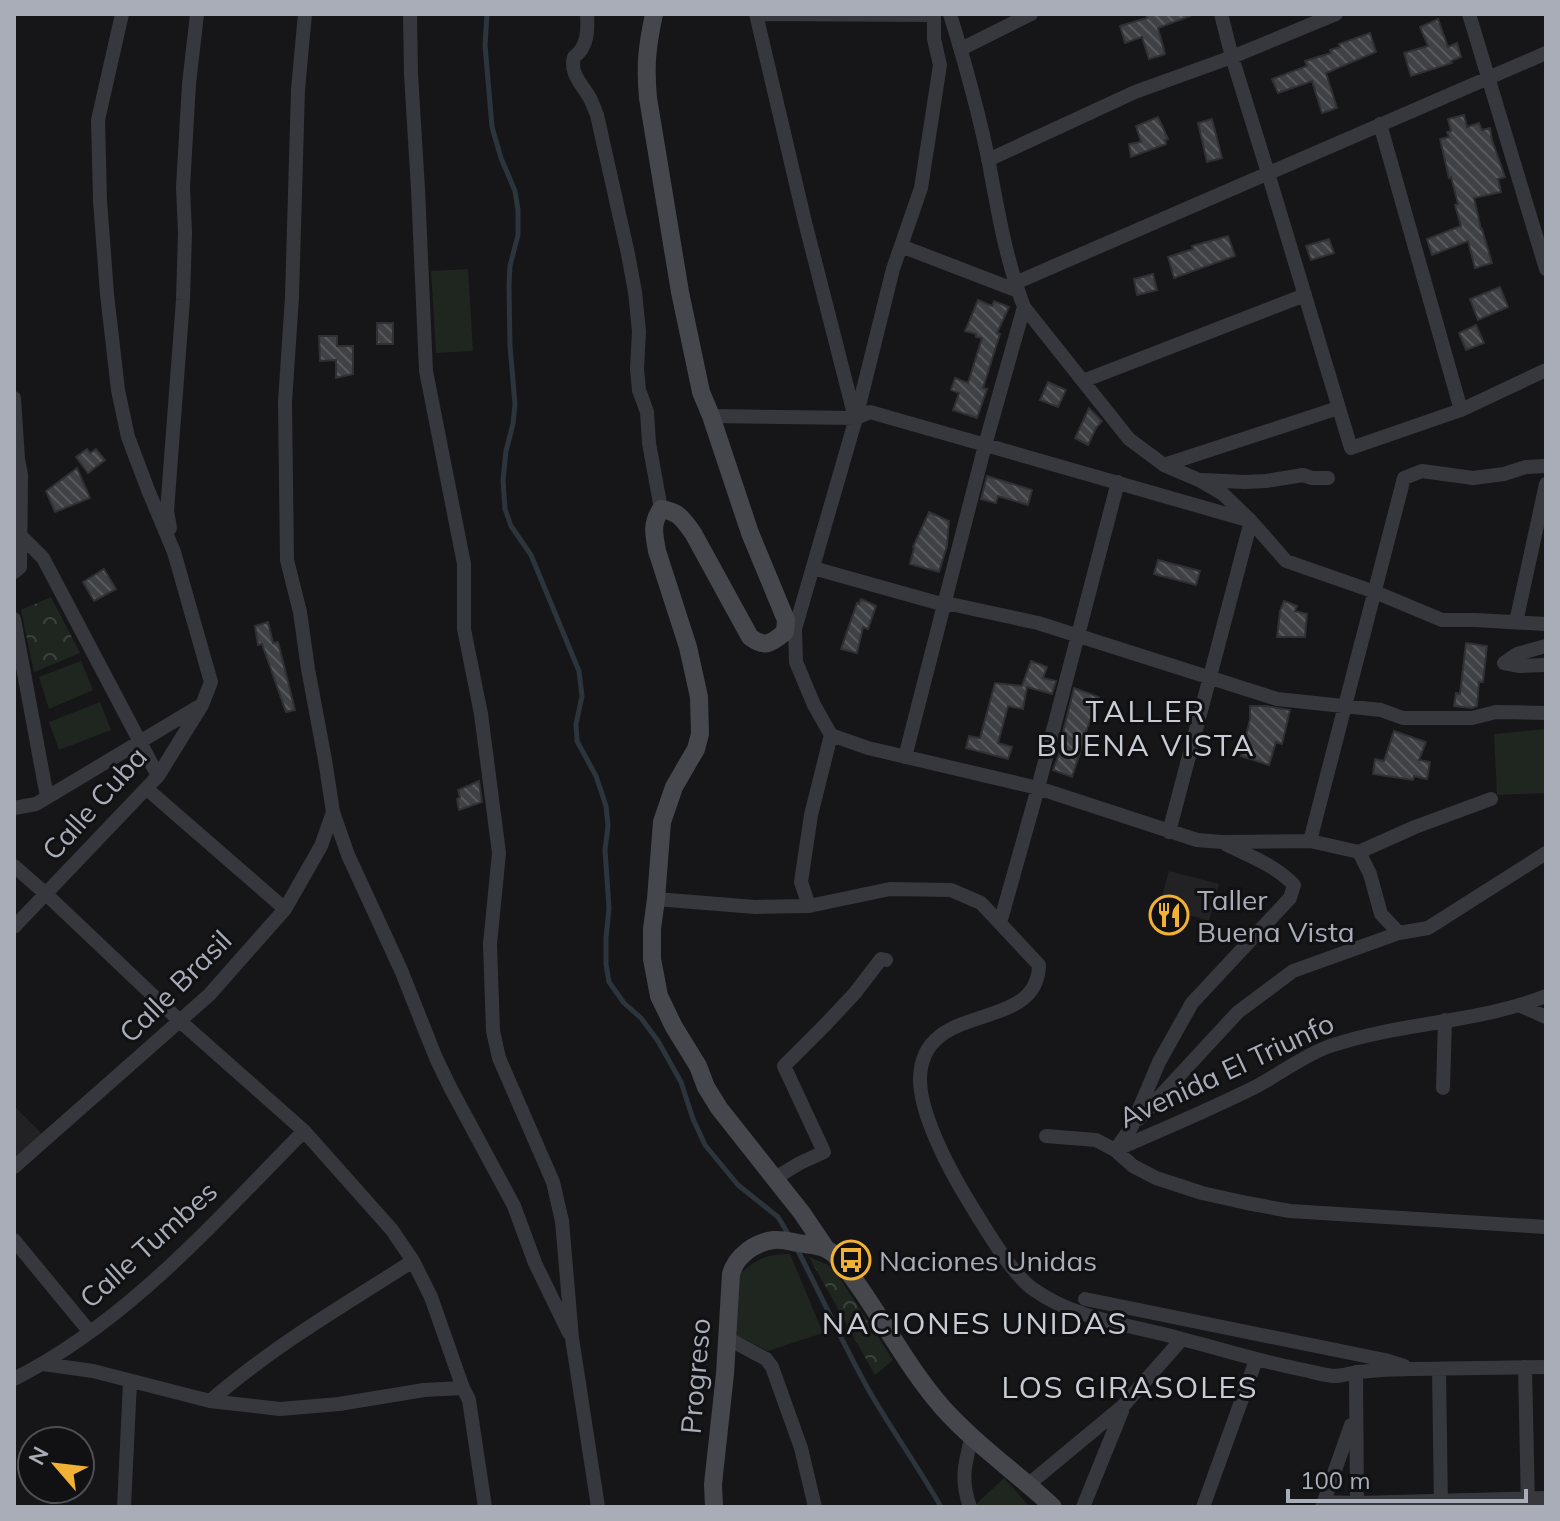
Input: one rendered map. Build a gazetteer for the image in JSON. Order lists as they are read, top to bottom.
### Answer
{
  "streets": {
    "street": [
      "Calle Cuba",
      "Calle Brasil",
      "Avenida El Triunfo",
      "Calle Tumbes",
      "Progreso"
    ]
  },
  "districts": ["TALLER BUENA VISTA", "NACIONES UNIDAS", "LOS GIRASOLES"],
  "places": {
    "restaurant": ["Taller Buena Vista"],
    "bus stop": ["Naciones Unidas"]
  },
  "scale_bar": "100 m",
  "north": "top left"
}
